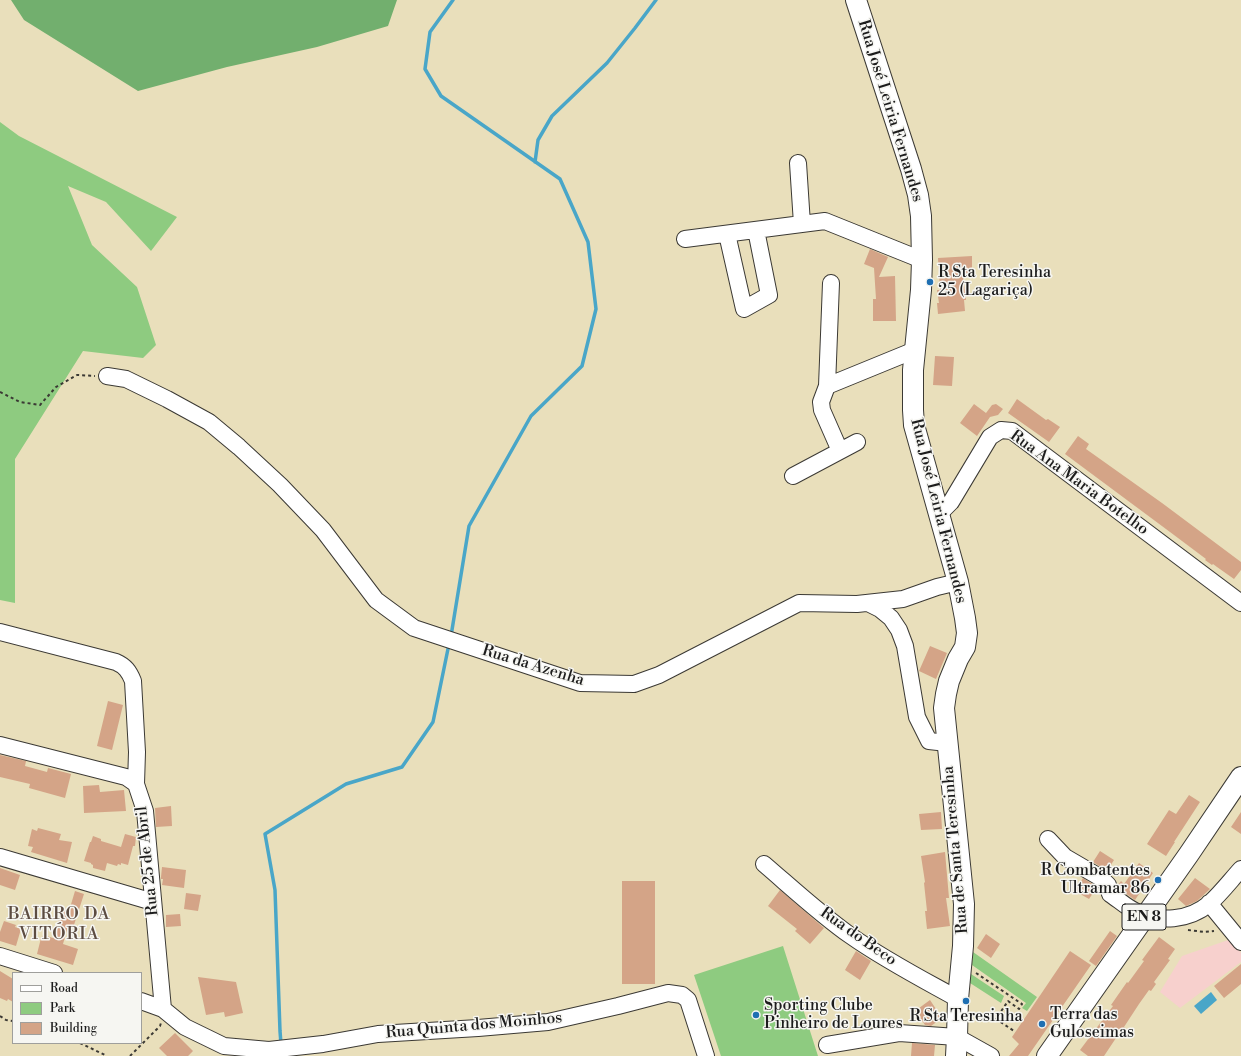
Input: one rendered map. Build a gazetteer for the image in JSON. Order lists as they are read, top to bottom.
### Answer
{
  "streets": {
    "main road": ["Rua José Leiria Fernandes", "Rua de Santa Teresinha", "EN 8"],
    "street": [
      "Rua Ana Maria Botelho",
      "Rua da Azenha",
      "Rua 25 de Abril",
      "Rua do Beco",
      "Rua Quinta dos Moinhos"
    ]
  },
  "crossings": [
    ["Rua José Leiria Fernandes", "Rua Ana Maria Botelho"],
    ["Rua José Leiria Fernandes", "Rua da Azenha"],
    ["Rua José Leiria Fernandes", "Rua de Santa Teresinha"],
    ["Rua de Santa Teresinha", "Rua do Beco"]
  ],
  "districts": ["BAIRRO DA VITÓRIA"],
  "places": [
    "R Sta Teresinha 25 (Lagariça)",
    "R Combatentes Ultramar 86",
    "R Sta Teresinha",
    "Sporting Clube Pinheiro de Loures",
    "Terra das Guloseimas"
  ],
  "legend": ["Road", "Park", "Building"]
}
